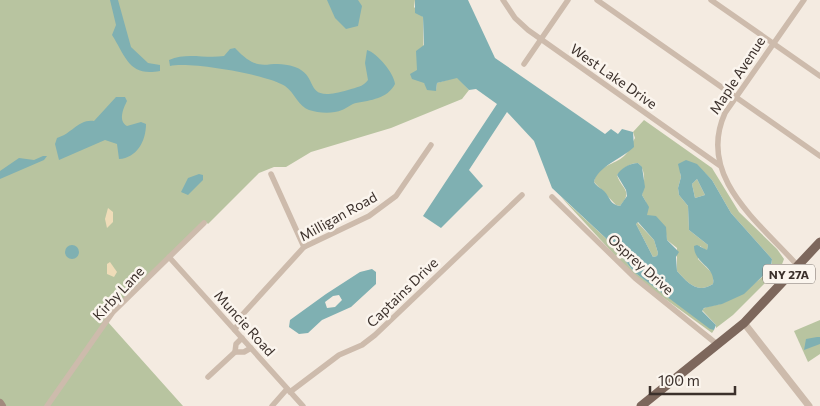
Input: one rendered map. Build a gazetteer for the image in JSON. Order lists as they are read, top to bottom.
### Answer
{
  "streets": {
    "main road": ["NY 27A"],
    "street": [
      "Maple Avenue",
      "West Lake Drive",
      "Milligan Road",
      "Osprey Drive",
      "Captains Drive",
      "Kirby Lane",
      "Muncie Road"
    ]
  },
  "crossings": [
    ["Maple Avenue", "West Lake Drive"],
    ["Maple Avenue", "NY 27A"],
    ["Milligan Road", "Muncie Road"],
    ["Osprey Drive", "NY 27A"],
    ["Captains Drive", "Muncie Road"],
    ["Kirby Lane", "Muncie Road"]
  ],
  "scale_bar": "100 m"
}
